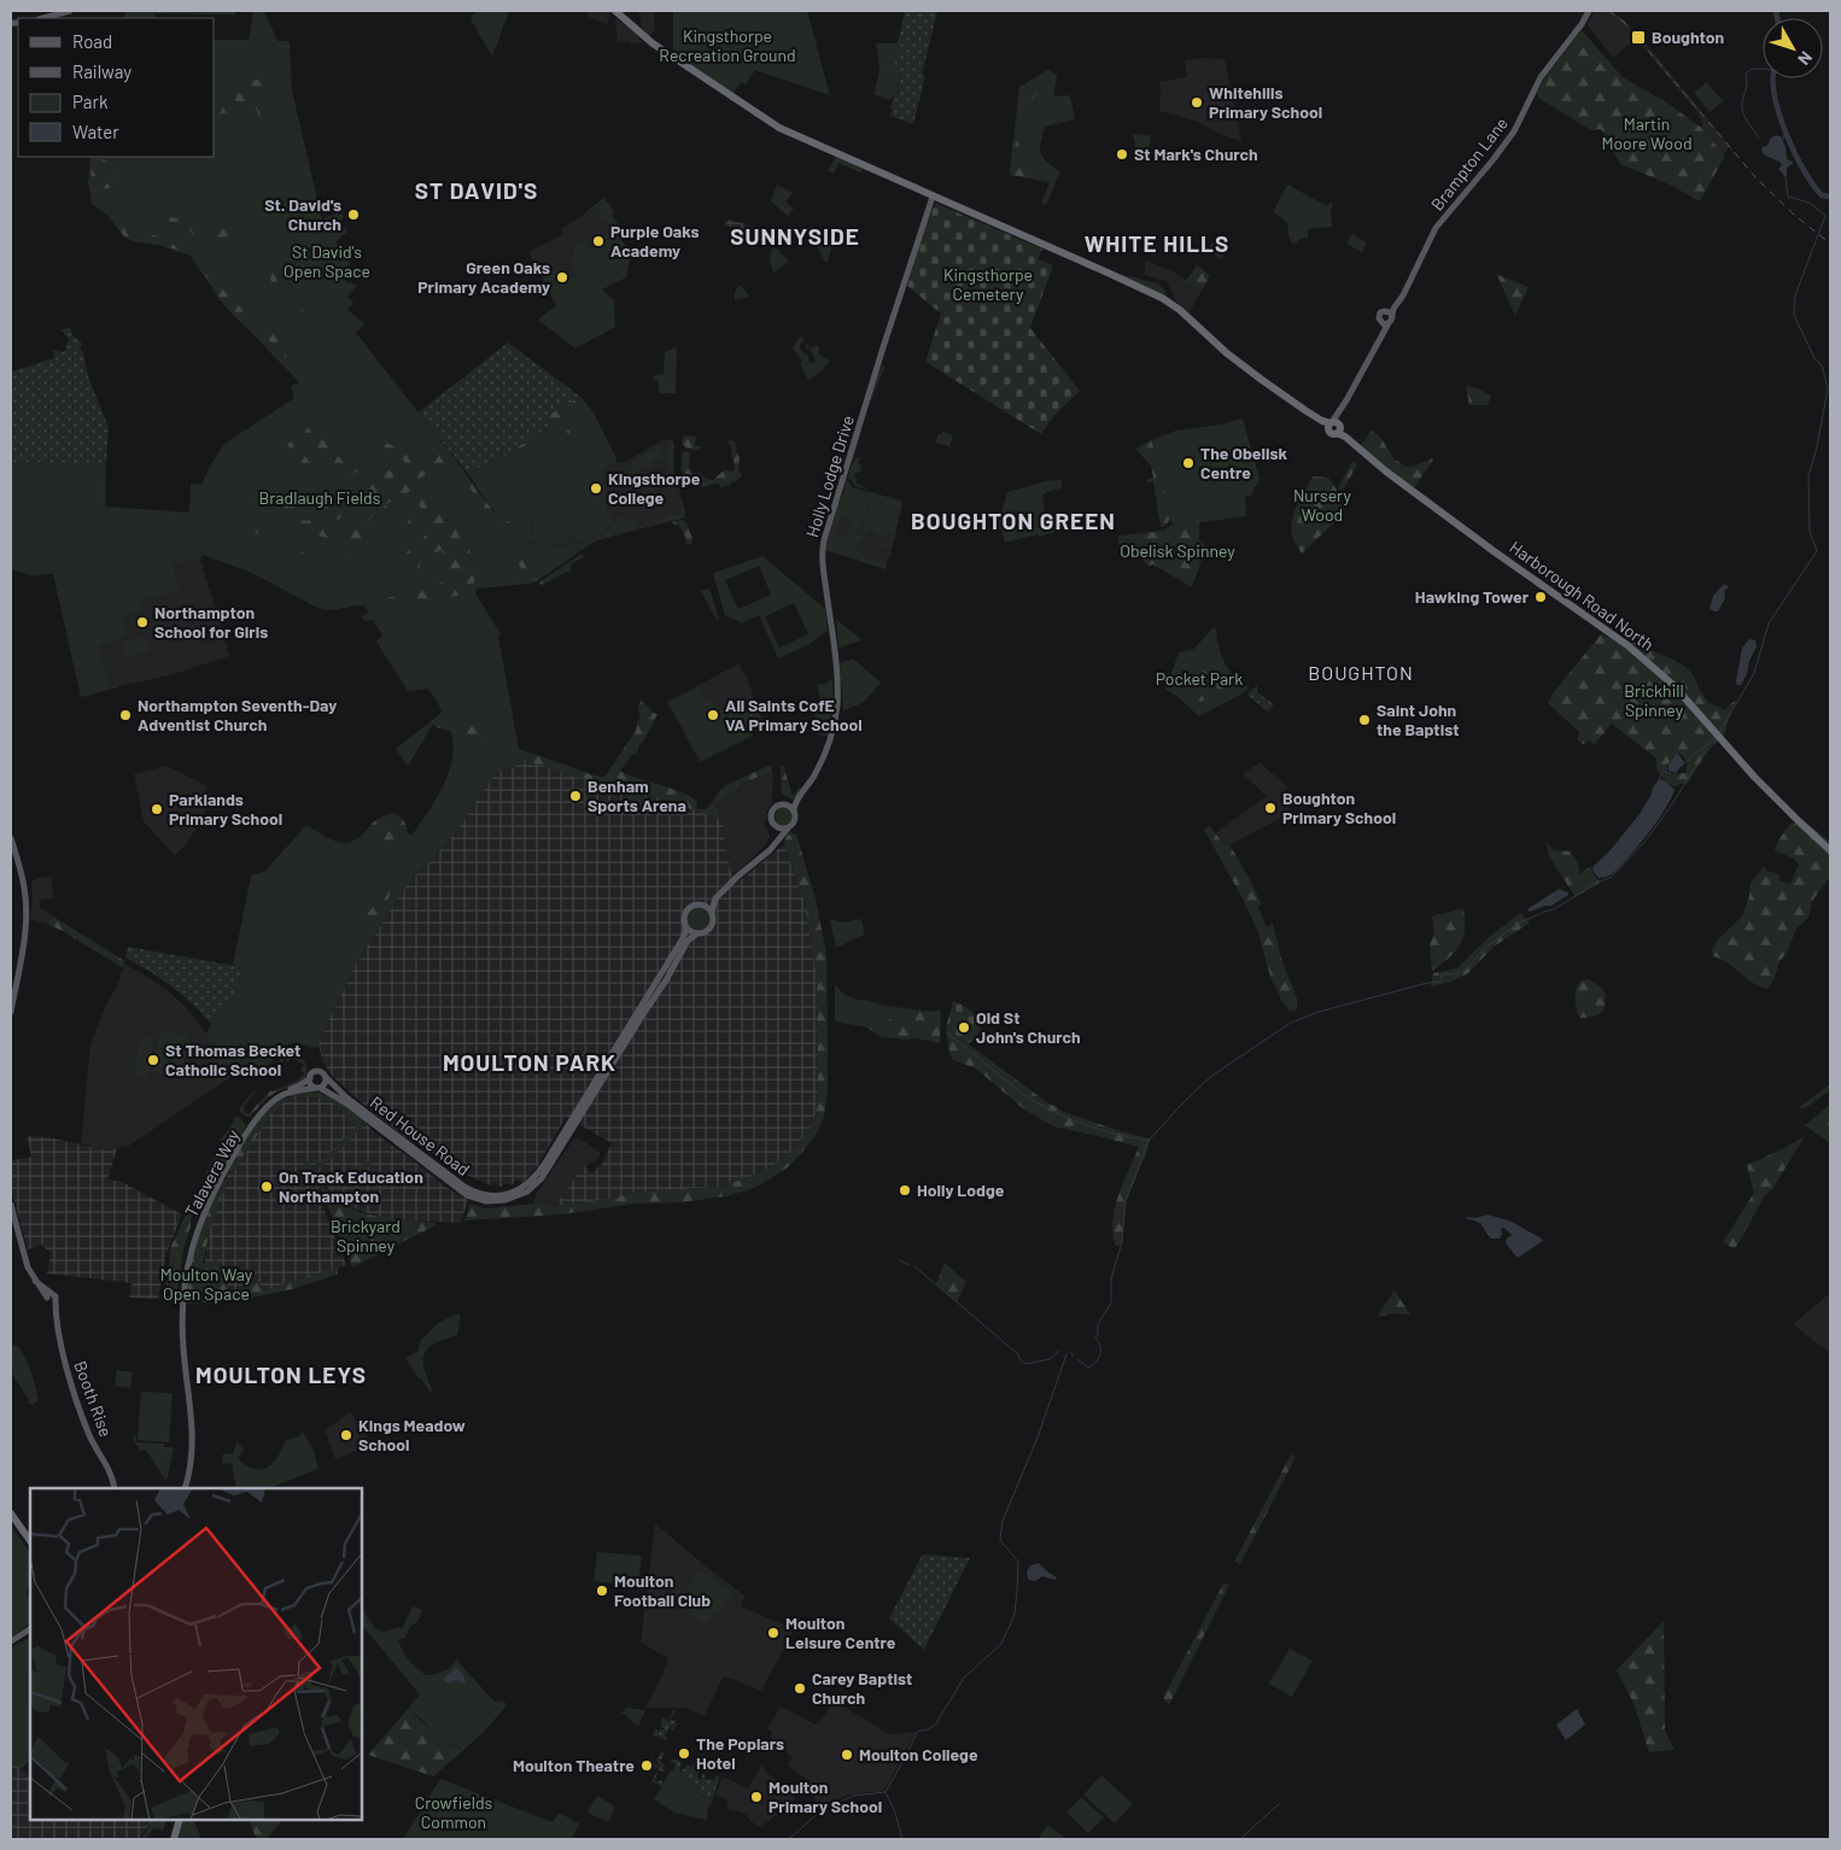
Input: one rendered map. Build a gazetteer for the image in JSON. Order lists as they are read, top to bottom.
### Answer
{
  "streets": {
    "highway": ["Harborough Road North"],
    "main road": [
      "Brampton Lane",
      "Holly Lodge Drive",
      "Red House Road",
      "Talavera Way",
      "Booth Rise"
    ]
  },
  "crossings": [
    ["Brampton Lane", "Harborough Road North"],
    ["Holly Lodge Drive", "Harborough Road North"],
    ["Red House Road", "Talavera Way"]
  ],
  "districts": [
    "ST DAVID'S",
    "SUNNYSIDE",
    "WHITE HILLS",
    "BOUGHTON GREEN",
    "BOUGHTON",
    "MOULTON PARK",
    "MOULTON LEYS"
  ],
  "parks": [
    "Kingsthorpe Recreation Ground",
    "Martin Moore Wood",
    "St David's Open Space",
    "Kingsthorpe Cemetery",
    "Nursery Wood",
    "Bradlaugh Fields",
    "Obelisk Spinney",
    "Pocket Park",
    "Brickhill Spinney",
    "Brickyard Spinney",
    "Moulton Way Open Space",
    "Crowfields Common"
  ],
  "places": {
    "transit": ["Boughton"],
    "other": [
      "Whitehills Primary School",
      "St Mark's Church",
      "St. David's Church",
      "Purple Oaks Academy",
      "Green Oaks Primary Academy",
      "The Obelisk Centre",
      "Kingsthorpe College",
      "Hawking Tower",
      "Northampton School for Girls",
      "Northampton Seventh-Day Adventist Church",
      "All Saints CofE VA Primary School",
      "Saint John the Baptist",
      "Benham Sports Arena",
      "Boughton Primary School",
      "Parklands Primary School",
      "Old St John's Church",
      "St Thomas Becket Catholic School",
      "On Track Education Northampton",
      "Holly Lodge",
      "Kings Meadow School",
      "Moulton Football Club",
      "Moulton Leisure Centre",
      "Carey Baptist Church",
      "The Poplars Hotel",
      "Moulton College",
      "Moulton Theatre",
      "Moulton Primary School"
    ]
  },
  "legend": [
    "Road",
    "Railway",
    "Park",
    "Water"
  ],
  "north": "bottom right"
}
